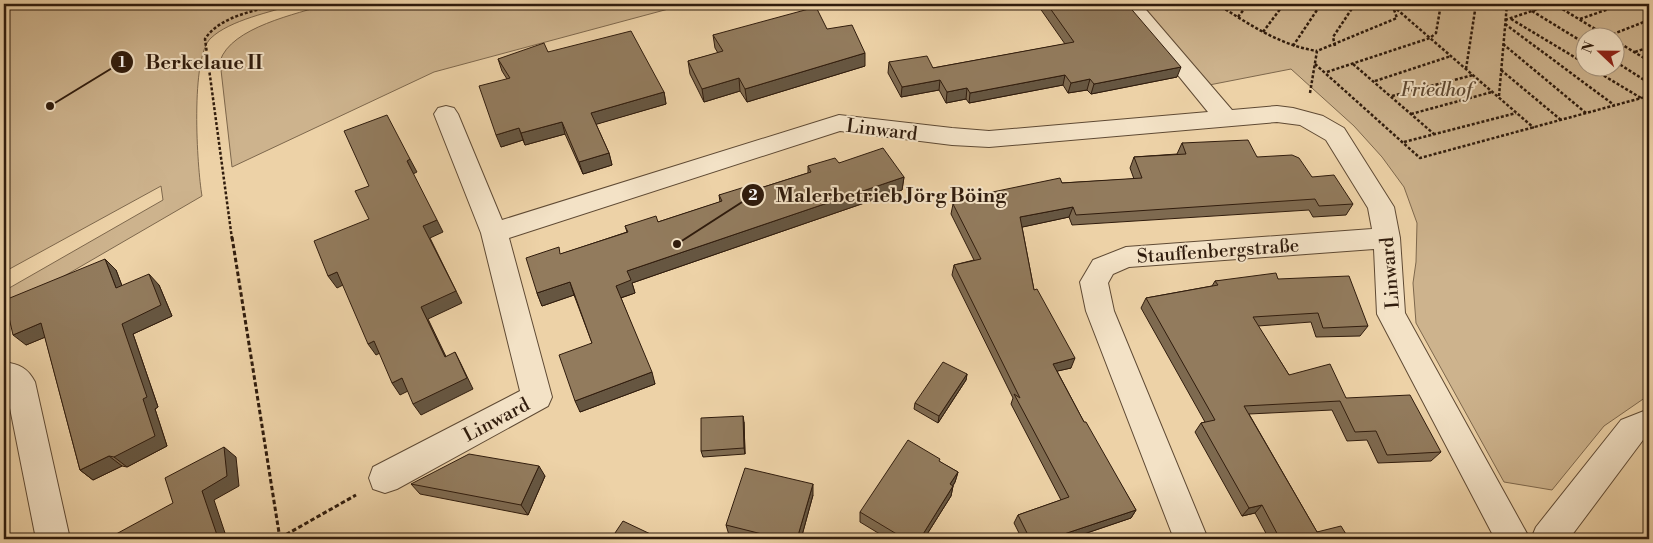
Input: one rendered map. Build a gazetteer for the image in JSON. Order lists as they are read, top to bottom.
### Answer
{
  "streets": {
    "street": ["Linward", "Stauffenbergstraße"]
  },
  "crossings": [
    ["Linward", "Stauffenbergstraße"]
  ],
  "parks": ["Friedhof"],
  "places": ["Berkelaue II", "Malerbetrieb Jörg Böing"],
  "north": "left"
}
